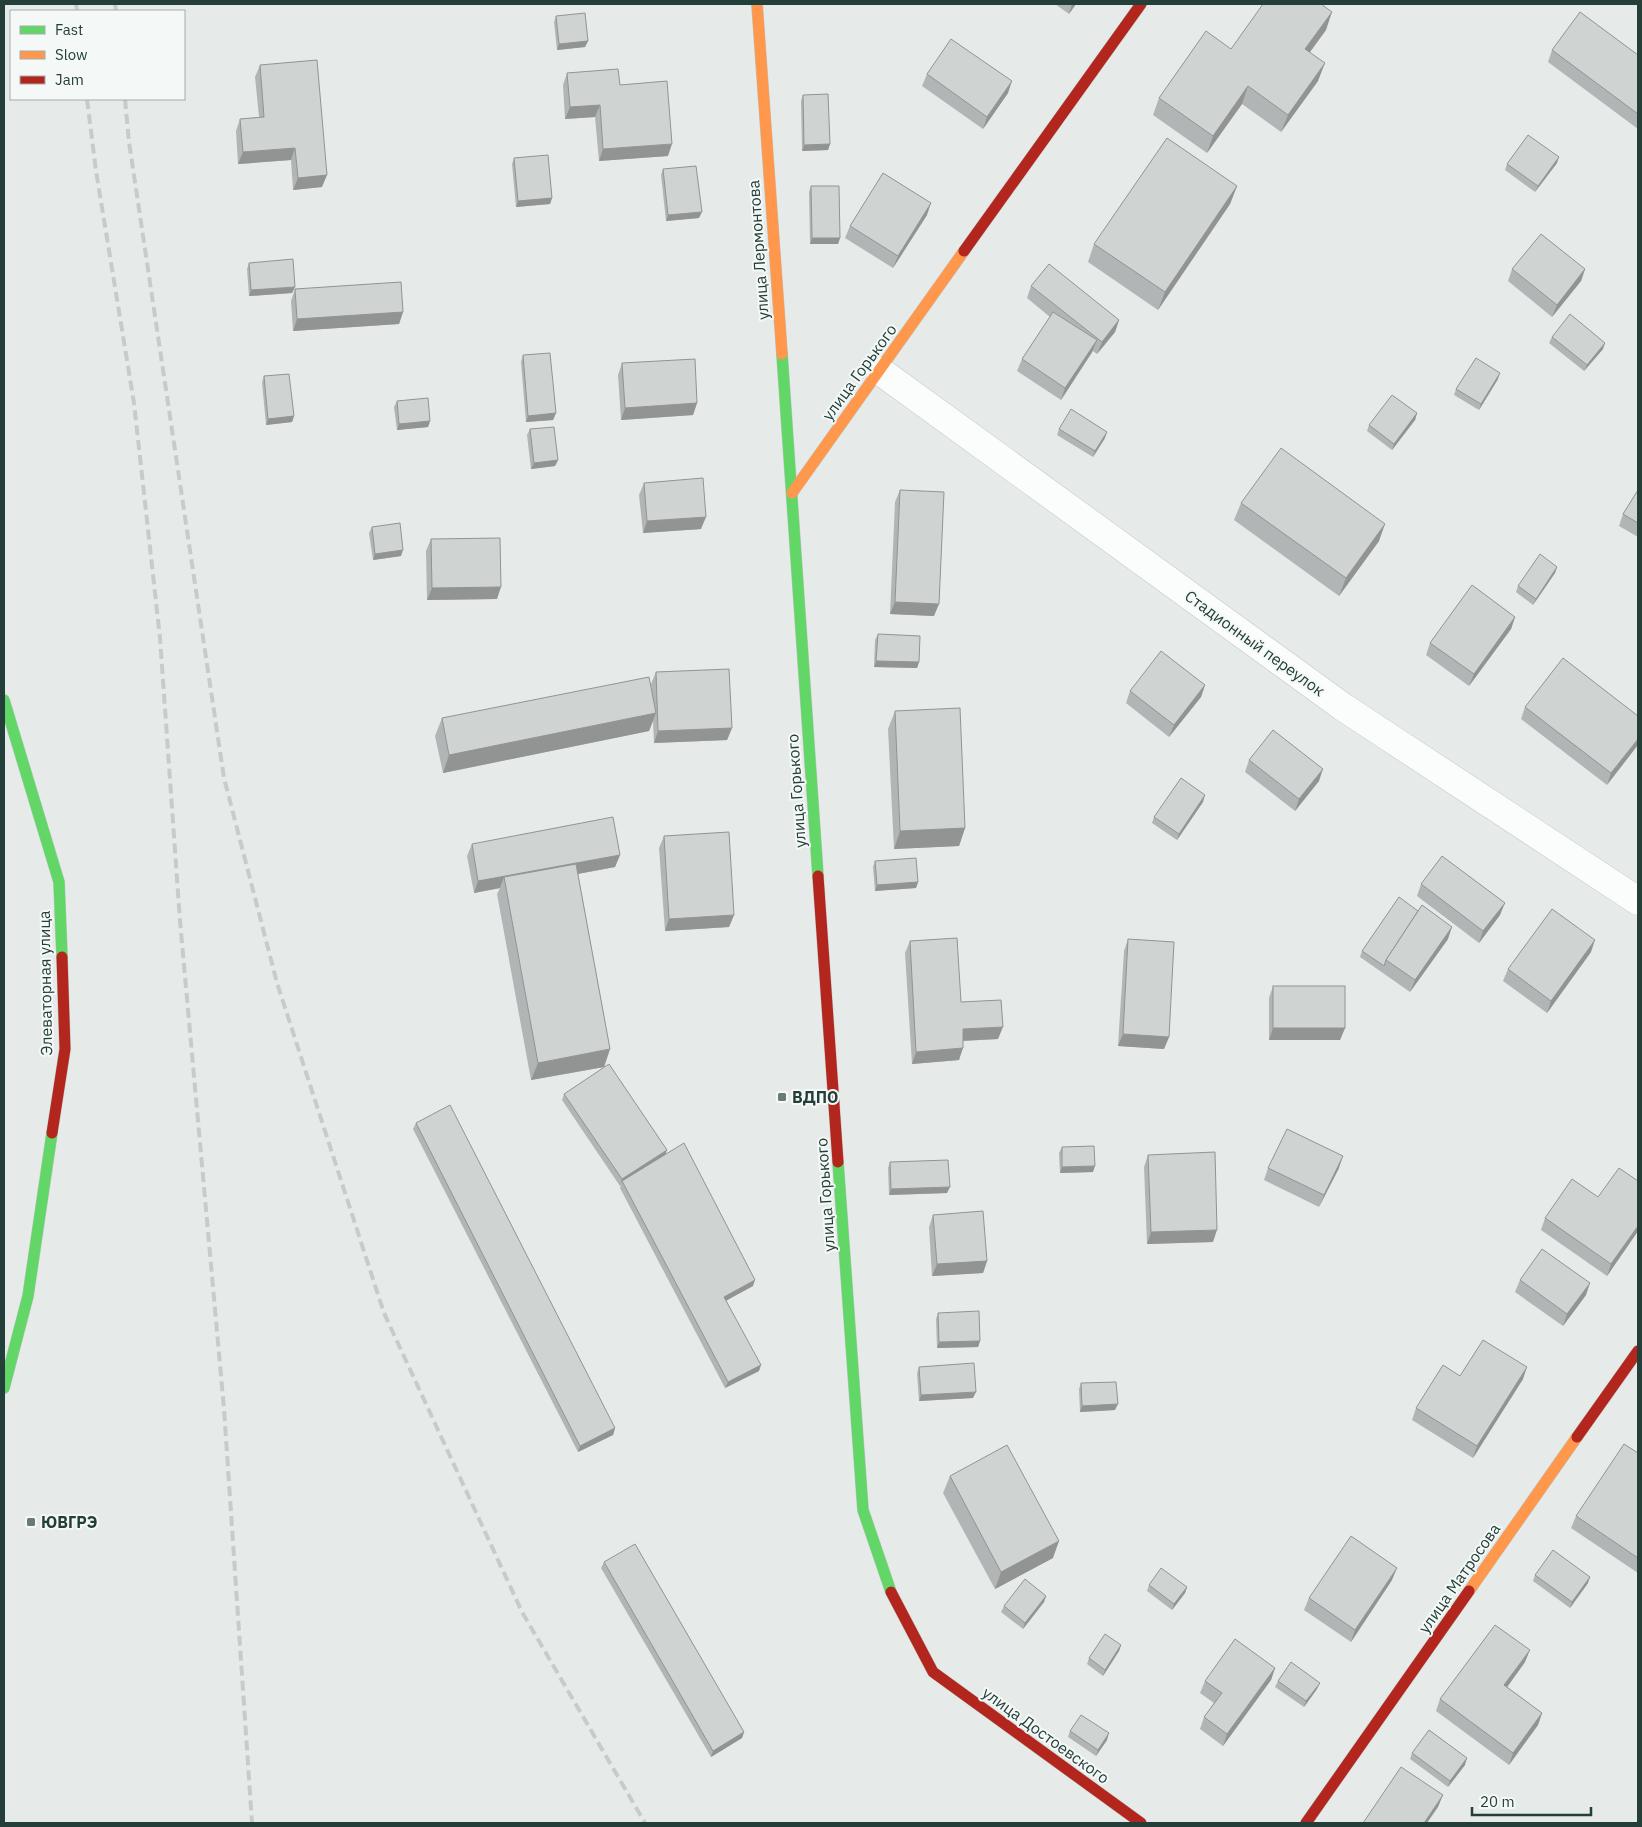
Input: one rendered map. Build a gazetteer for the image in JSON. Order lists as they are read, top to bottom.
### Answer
{
  "streets": {
    "main road": [
      "улица Лермонтова",
      "улица Горького",
      "Элеваторная улица",
      "улица Матросова",
      "улица Достоевского"
    ],
    "street": ["Стадионный переулок"]
  },
  "crossings": [
    ["улица Лермонтова", "улица Горького"],
    ["улица Горького", "Стадионный переулок"],
    ["улица Горького", "улица Достоевского"]
  ],
  "places": {
    "transit": ["ВДПО", "ЮВГРЭ"]
  },
  "legend": ["Fast", "Slow", "Jam"],
  "scale_bar": "20 m"
}
